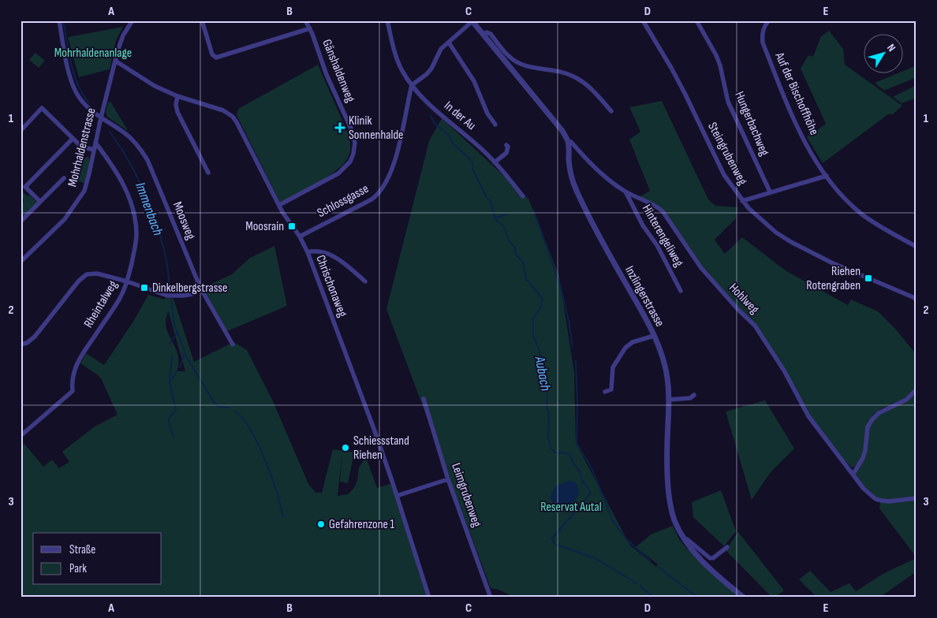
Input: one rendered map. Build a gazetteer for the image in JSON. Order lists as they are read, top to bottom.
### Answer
{
  "streets": {
    "street": [
      "Gänshaldenweg",
      "Auf der Bischoffhöhe",
      "In der Au",
      "Hungerbachweg",
      "Mohrhaldenstrasse",
      "Steingrubenweg",
      "Schlossgasse",
      "Moosweg",
      "Hinterengeliweg",
      "Chrischonaweg",
      "Inzlingerstrasse",
      "Hohlweg",
      "Rheintalweg",
      "Leimgrubenweg"
    ]
  },
  "crossings": [
    ["Gänshaldenweg", "Chrischonaweg"],
    ["In der Au", "Schlossgasse"],
    ["Mohrhaldenstrasse", "Moosweg"],
    ["Mohrhaldenstrasse", "Chrischonaweg"],
    ["Mohrhaldenstrasse", "Rheintalweg"],
    ["Schlossgasse", "Chrischonaweg"],
    ["Hinterengeliweg", "Hohlweg"],
    ["Inzlingerstrasse", "Hohlweg"]
  ],
  "water": ["Immenbach", "Aubach"],
  "parks": ["Mohrhaldenanlage", "Reservat Autal"],
  "places": {
    "health": ["Klinik Sonnenhalde"],
    "transit": ["Moosrain", "Riehen Rotengraben", "Dinkelbergstrasse"],
    "other": ["Schiessstand Riehen", "Gefahrenzone 1"]
  },
  "legend": ["Straße", "Park"],
  "north": "top right",
  "grid": {
    "columns": [
      "A",
      "B",
      "C",
      "D",
      "E"
    ],
    "rows": ["1", "2", "3"]
  }
}
